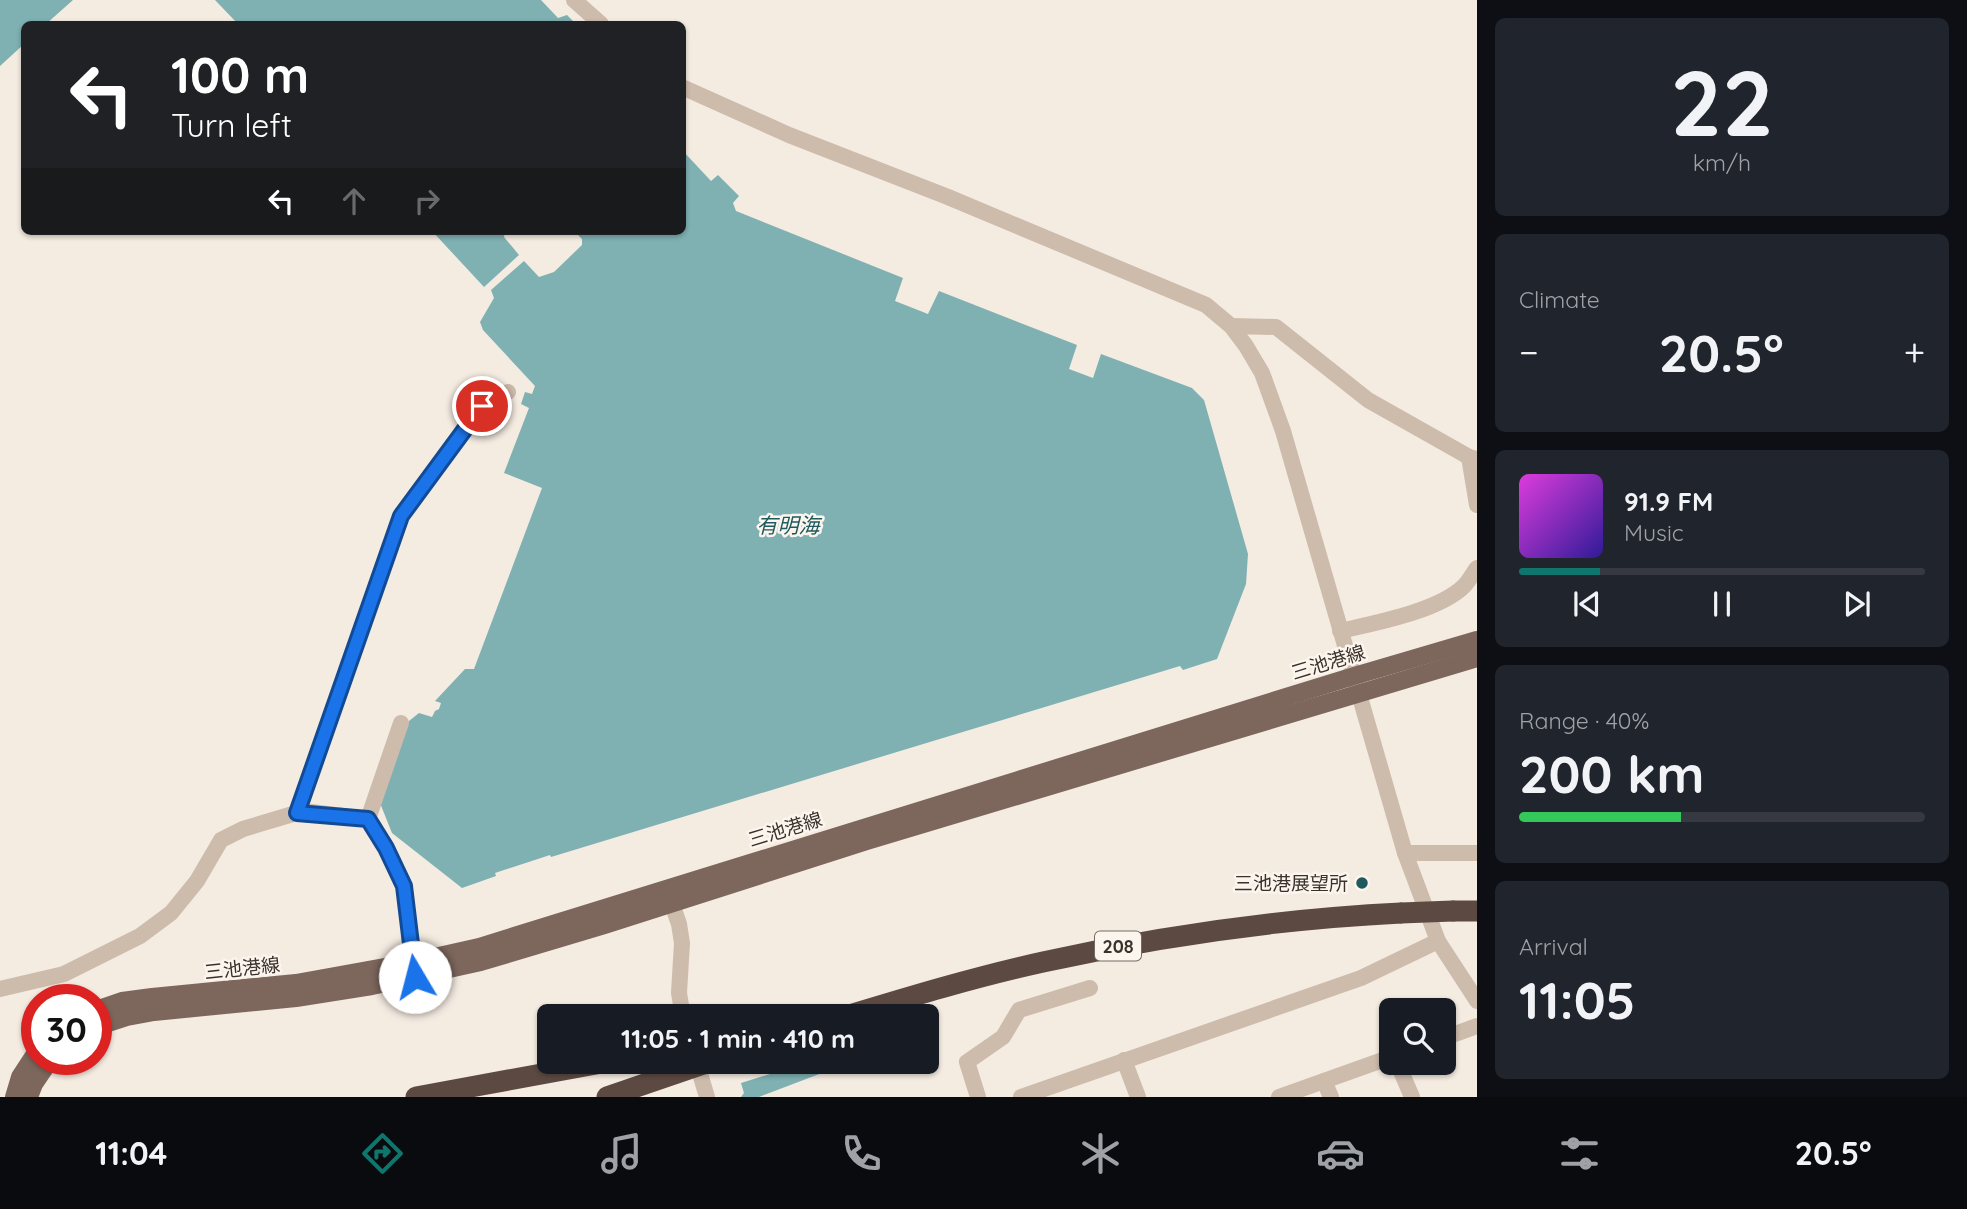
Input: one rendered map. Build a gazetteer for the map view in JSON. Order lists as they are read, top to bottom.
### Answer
{
  "streets": {
    "highway": ["208"],
    "main road": ["三池港線"]
  },
  "water": ["有明海"],
  "places": ["三池港展望所"],
  "page": {
    "tile": [
      ["22", "km/h"],
      "Climate",
      ["Range · 40%", "200 km"],
      ["Arrival", "11:05"]
    ],
    "turn": ["100 m", "Turn left"],
    "heat": ["−", "20.5°", "+"],
    "song": ["91.9 FM", "Music"],
    "limit": "30",
    "trip": "11:05 · 1 min · 410 m",
    "tabs": ["11:04", "20.5°"]
  }
}
